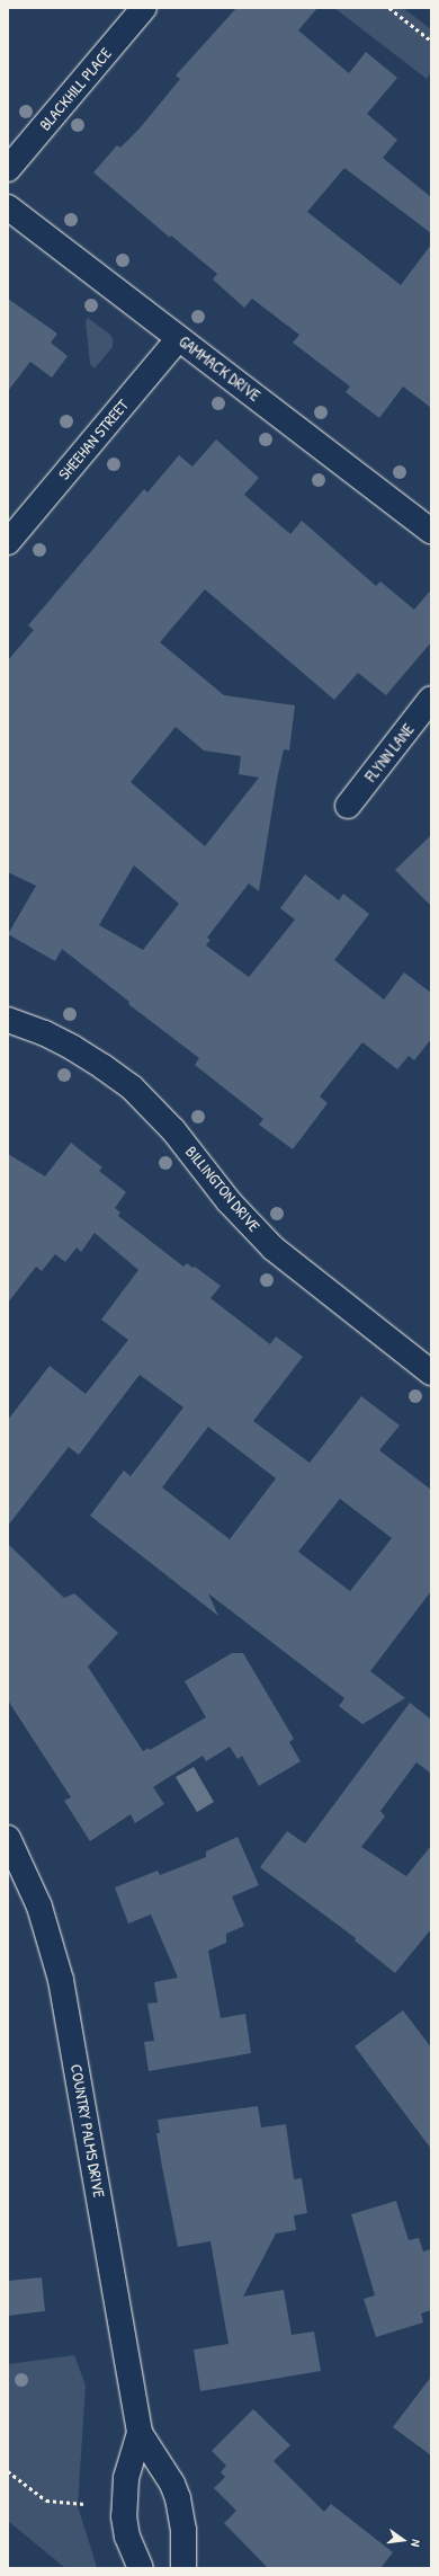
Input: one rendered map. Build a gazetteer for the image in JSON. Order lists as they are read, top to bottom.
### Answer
{
  "streets": {
    "street": [
      "BLACKHILL PLACE",
      "GAMMACK DRIVE",
      "SHEEHAN STREET",
      "FLYNN LANE",
      "BILLINGTON DRIVE",
      "COUNTRY PALMS DRIVE"
    ]
  },
  "crossings": [
    ["GAMMACK DRIVE", "SHEEHAN STREET"]
  ],
  "north": "right"
}
